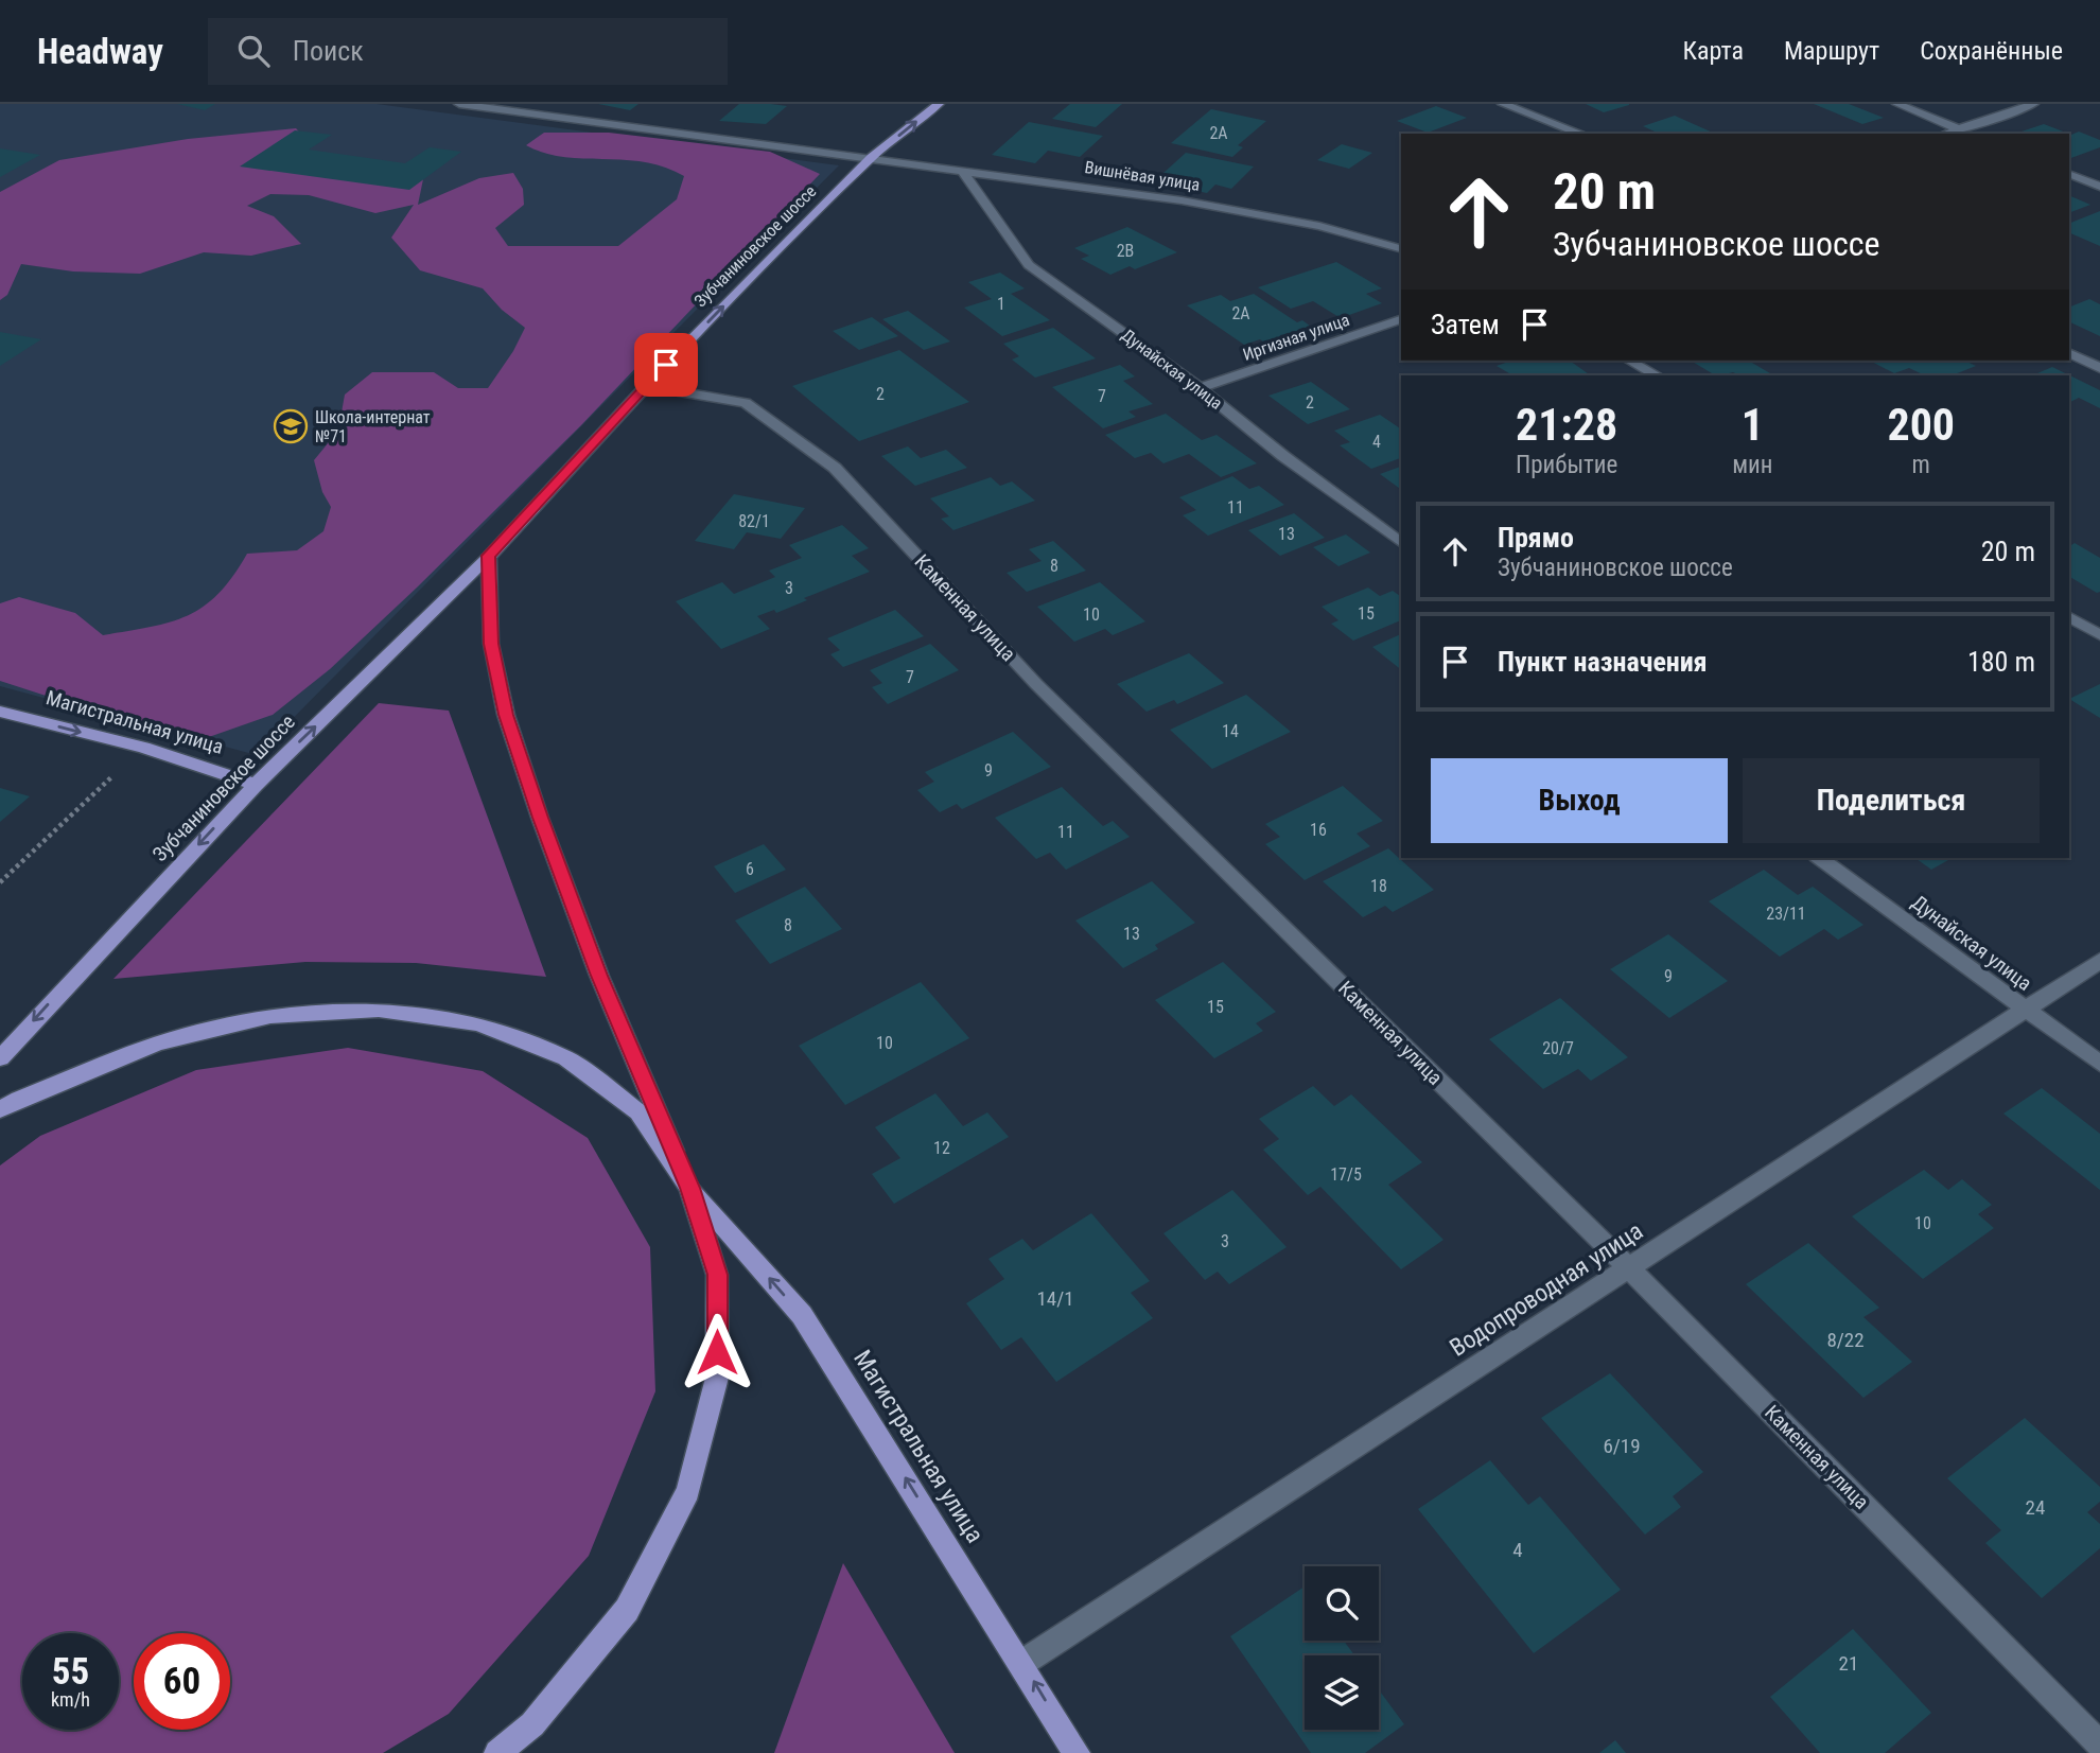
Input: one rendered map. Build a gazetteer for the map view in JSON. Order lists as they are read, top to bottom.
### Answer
{
  "streets": {
    "main road": ["Зубчаниновское шоссе", "Магистральная улица"],
    "street": [
      "Вишнёвая улица",
      "Иргизная улица",
      "Дунайская улица",
      "Каменная улица",
      "Водопроводная улица"
    ]
  },
  "crossings": [
    ["Вишнёвая улица", "Зубчаниновское шоссе"],
    ["Вишнёвая улица", "Дунайская улица"],
    ["Зубчаниновское шоссе", "Каменная улица"],
    ["Зубчаниновское шоссе", "Магистральная улица"],
    ["Иргизная улица", "Дунайская улица"],
    ["Дунайская улица", "Водопроводная улица"],
    ["Каменная улица", "Водопроводная улица"],
    ["Магистральная улица", "Водопроводная улица"]
  ],
  "places": {
    "school or university": ["Школа-интернат №71"]
  },
  "house_numbers": [
    "2А",
    "2В",
    "1",
    "2А",
    "2",
    "7",
    "2",
    "4",
    "11",
    "82/1",
    "13",
    "8",
    "3",
    "15",
    "10",
    "7",
    "14",
    "9",
    "16",
    "11",
    "6",
    "18",
    "23/11",
    "8",
    "13",
    "9",
    "15",
    "10",
    "20/7",
    "12",
    "17/5",
    "10",
    "3",
    "14/1",
    "8/22",
    "6/19",
    "24",
    "4",
    "21"
  ],
  "page": {
    "header": "Headway",
    "search": "Поиск",
    "nav": ["Карта", "Маршрут", "Сохранённые"],
    "turn": ["20 m", "Зубчаниновское шоссе"],
    "then": "Затем",
    "eta": [
      "21:28",
      "Прибытие",
      "1",
      "мин",
      "200",
      "m"
    ],
    "list": [
      {
        "name": "Прямо",
        "note": "Зубчаниновское шоссе",
        "value": "20 m"
      },
      {
        "name": "Пункт назначения",
        "value": "180 m"
      }
    ],
    "buttons": ["Выход", "Поделиться"],
    "speed": "55 km/h",
    "limit": "60"
  }
}
